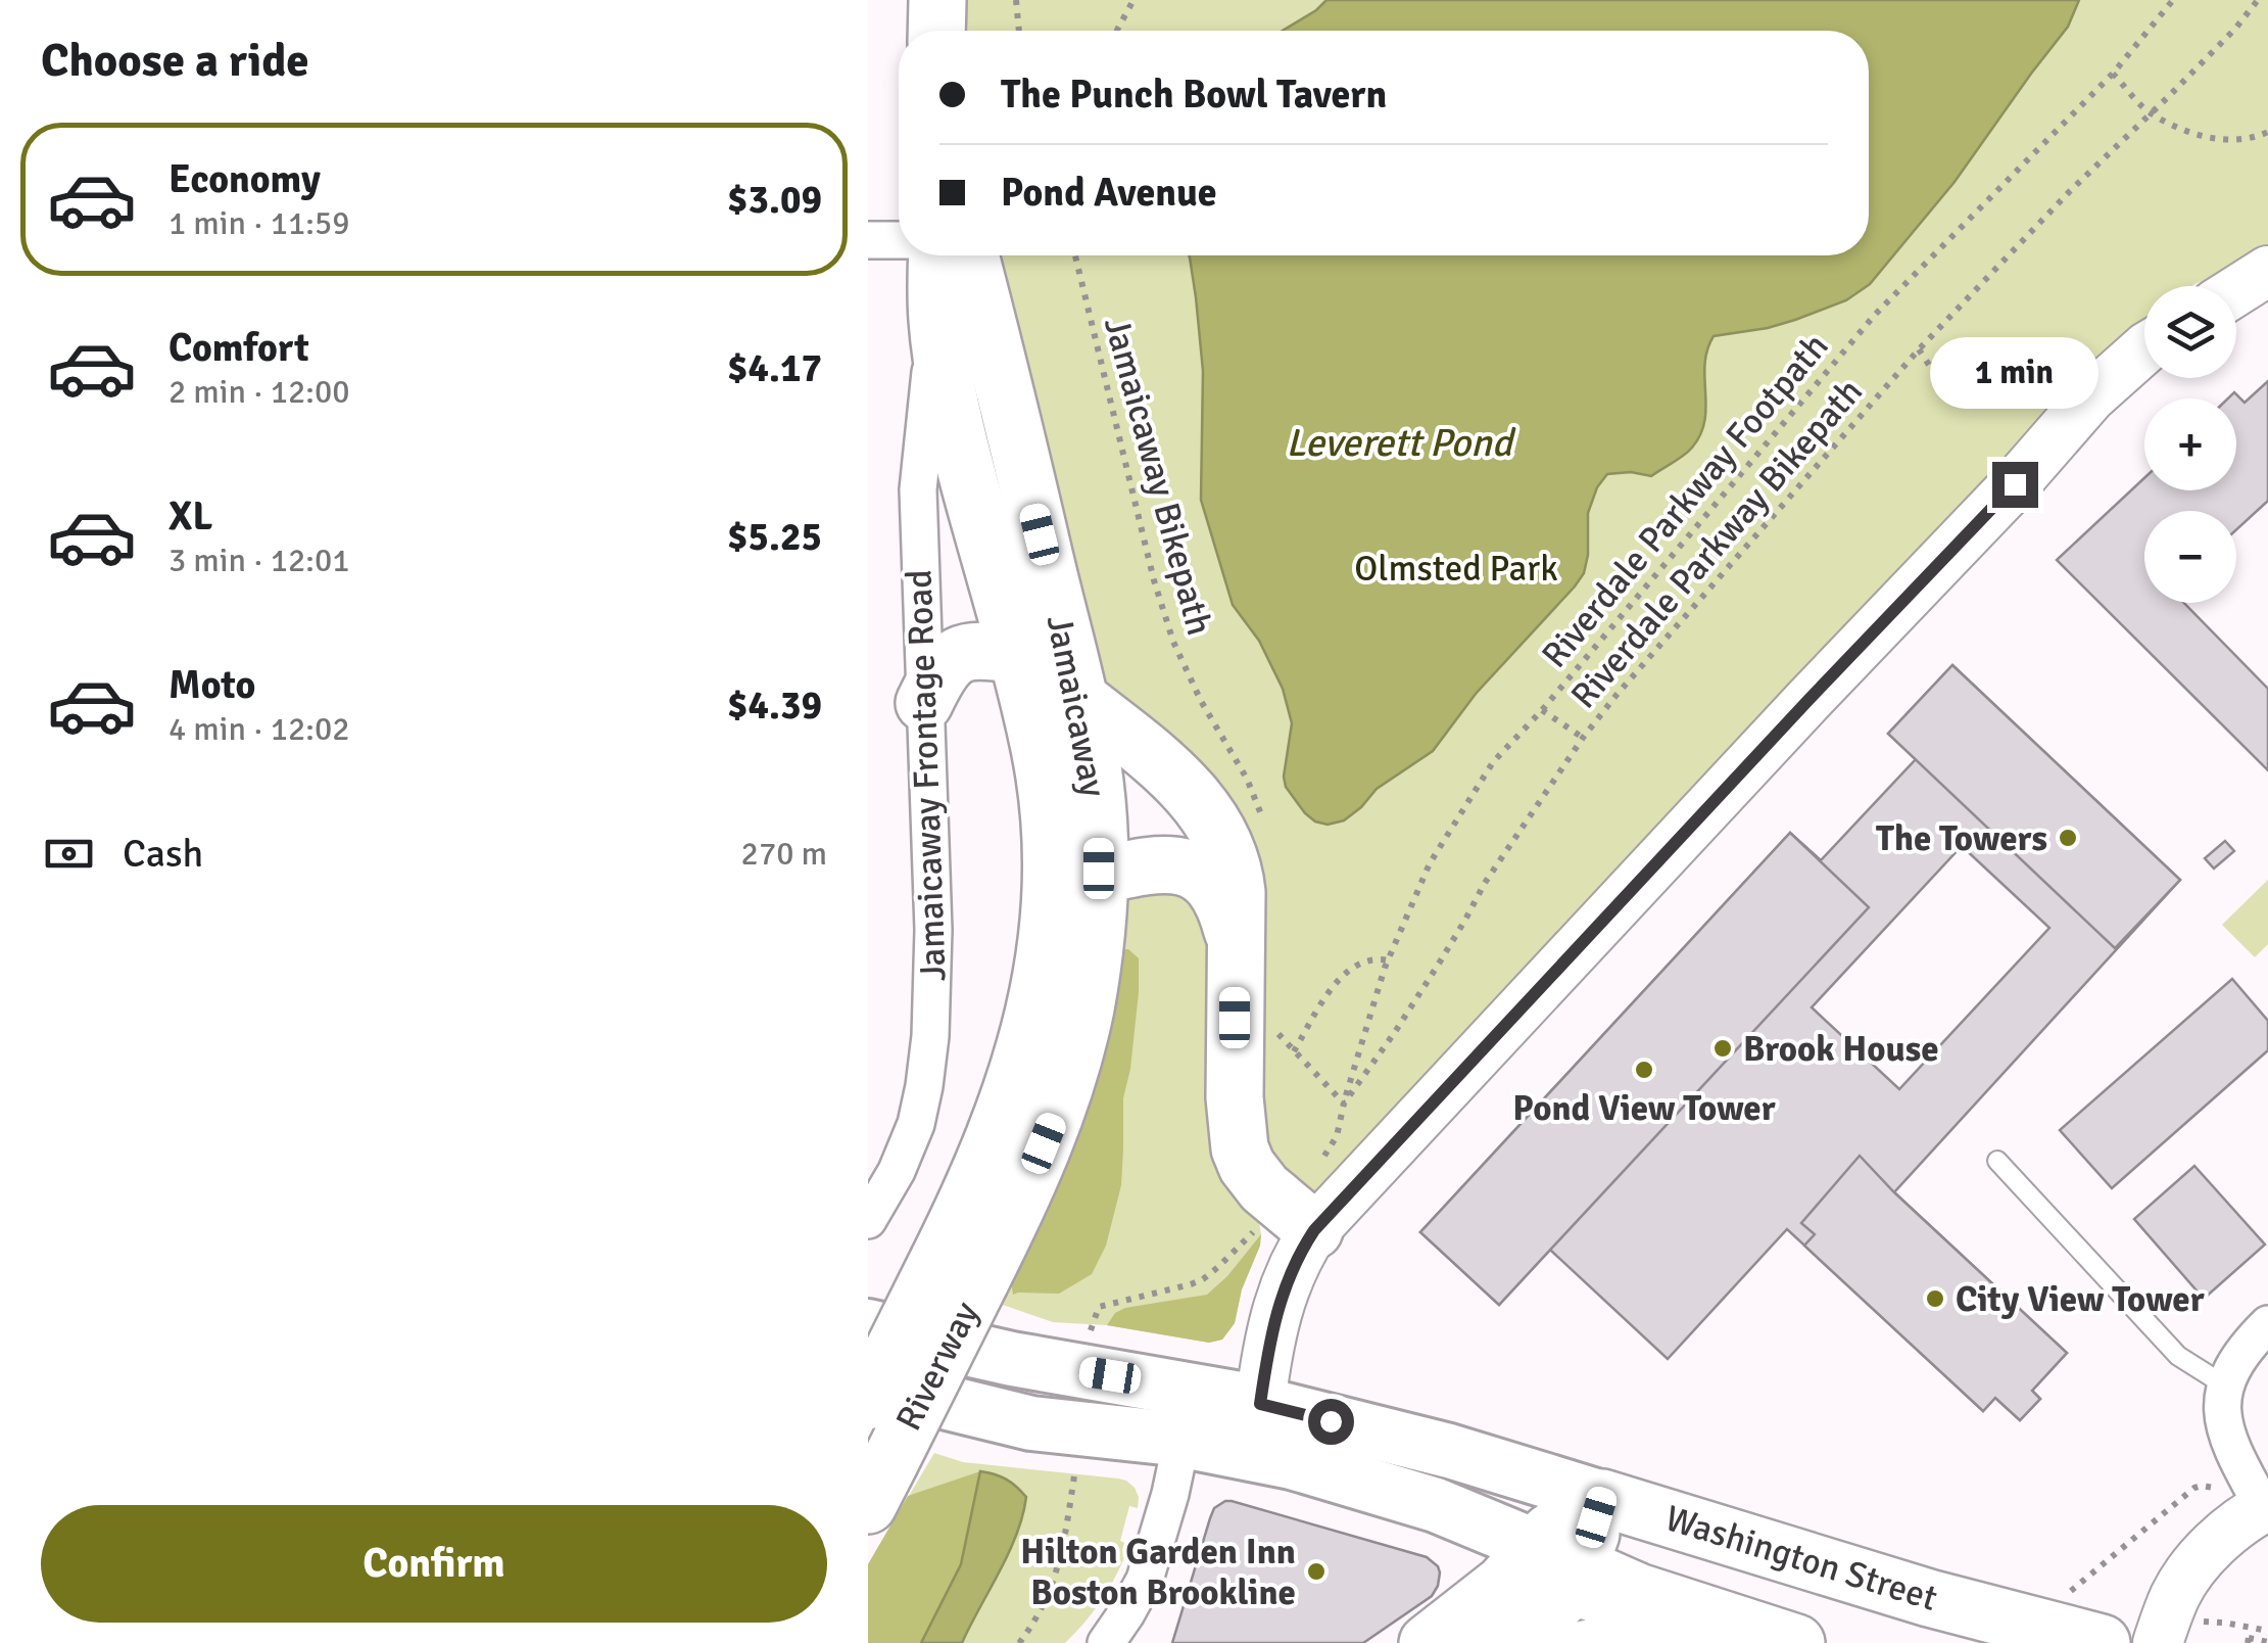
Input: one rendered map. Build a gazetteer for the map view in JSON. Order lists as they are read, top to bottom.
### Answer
{
  "streets": {
    "highway": ["Jamaicaway", "Riverway", "Washington Street"],
    "street": ["Jamaicaway Frontage Road"],
    "path": ["Jamaicaway Bikepath", "Riverdale Parkway Footpath", "Riverdale Parkway Bikepath"]
  },
  "crossings": [
    ["Riverdale Parkway Footpath", "Riverdale Parkway Bikepath"],
    ["Jamaicaway", "Jamaicaway Frontage Road"],
    ["Jamaicaway", "Riverway"]
  ],
  "water": ["Leverett Pond"],
  "parks": ["Olmsted Park"],
  "places": [
    "The Towers",
    "Brook House",
    "Pond View Tower",
    "City View Tower",
    "Hilton Garden Inn Boston Brookline"
  ],
  "page": {
    "heading": "Choose a ride",
    "banner": ["The Punch Bowl Tavern", "Pond Avenue"],
    "list": [
      {
        "name": "Economy",
        "note": "1 min · 11:59",
        "value": "$3.09"
      },
      {
        "name": "Comfort",
        "note": "2 min · 12:00",
        "value": "$4.17"
      },
      {
        "name": "XL",
        "note": "3 min · 12:01",
        "value": "$5.25"
      },
      {
        "name": "Moto",
        "note": "4 min · 12:02",
        "value": "$4.39"
      }
    ],
    "map_buttons": ["+", "−"],
    "bubble": "1 min",
    "pay": ["Cash", "270 m"],
    "buttons": "Confirm"
  }
}
